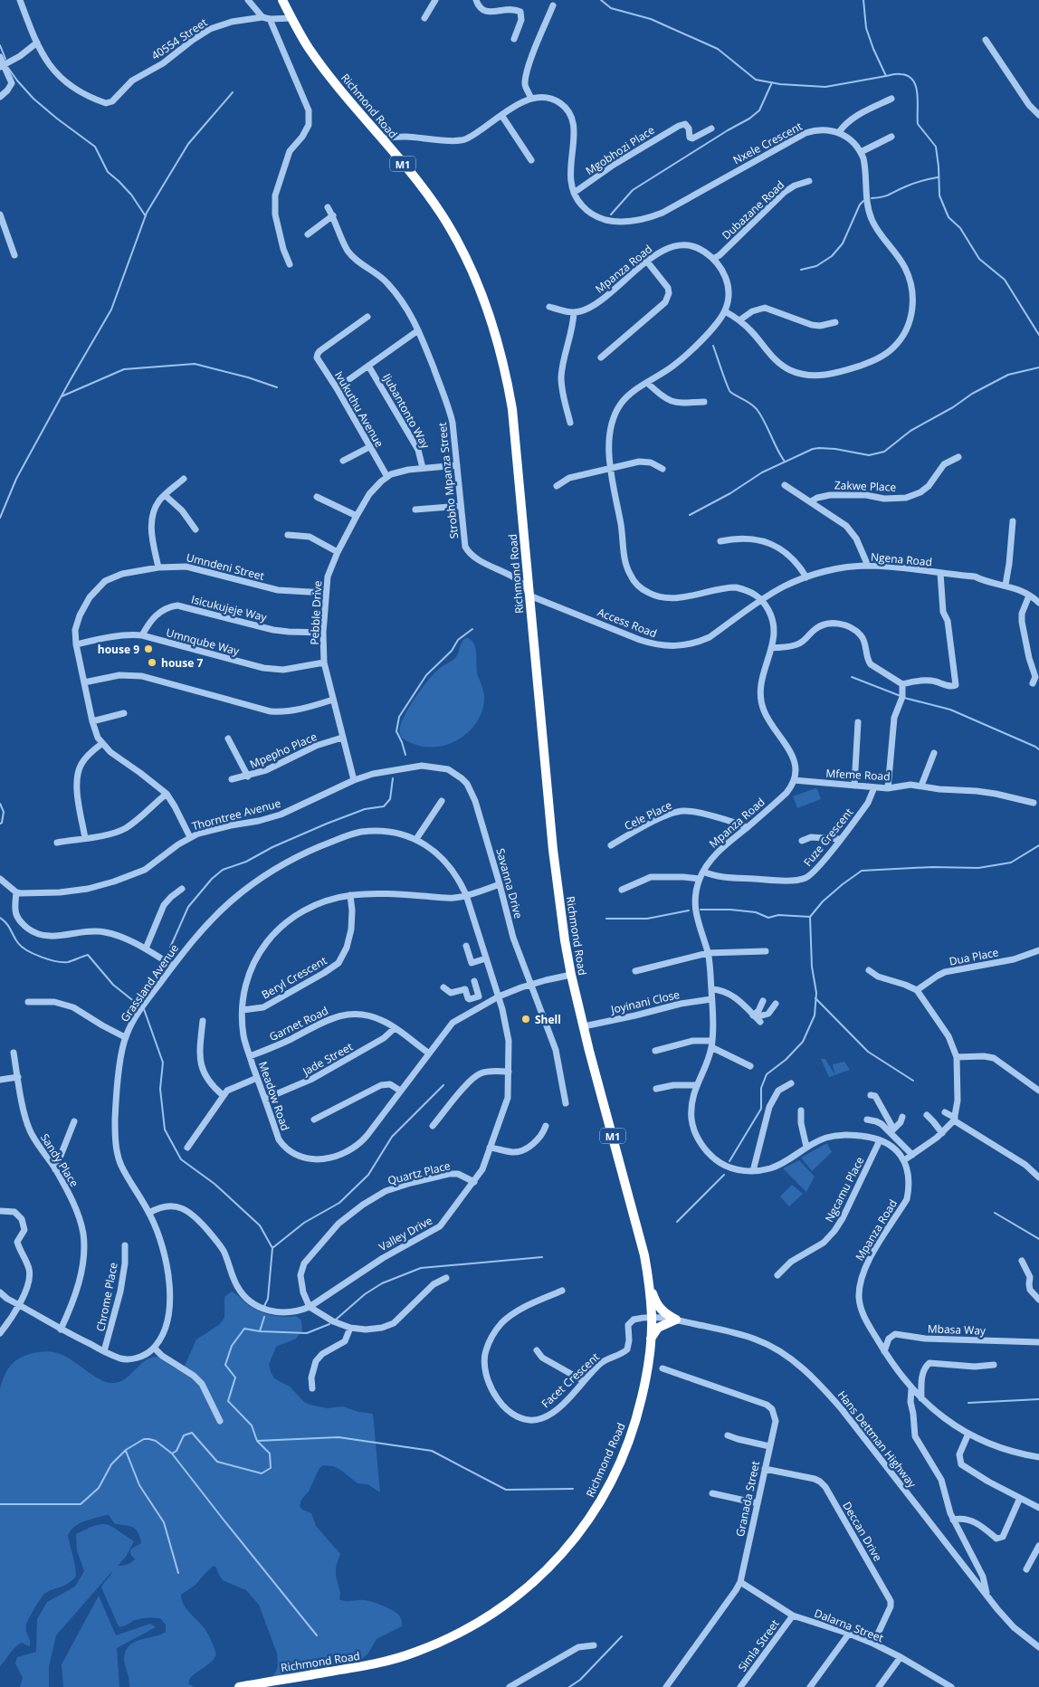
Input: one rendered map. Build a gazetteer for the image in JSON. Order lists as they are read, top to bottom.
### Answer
{
  "streets": {
    "highway": ["Richmond Road", "M1"],
    "street": [
      "40554 Street",
      "Nxele Crescent",
      "Mgobhozi Place",
      "Dubazane Road",
      "Mpanza Road",
      "Ivukuthu Avenue",
      "Ijubantonto Way",
      "Strobho Mpanza Street",
      "Zakwe Place",
      "Ngena Road",
      "Umndeni Street",
      "Isicukujeje Way",
      "Pebble Drive",
      "Access Road",
      "Umnqube Way",
      "Mpepho Place",
      "Mfeme Road",
      "Thorntree Avenue",
      "Cele Place",
      "Fuze Crescent",
      "Savanna Drive",
      "Dua Place",
      "Beryl Crescent",
      "Grassland Avenue",
      "Joyinani Close",
      "Garnet Road",
      "Jade Street",
      "Meadow Road",
      "Sandy Place",
      "Quartz Place",
      "Ngcamu Place",
      "Valley Drive",
      "Chrome Place",
      "Mbasa Way",
      "Facet Crescent",
      "Hans Dettman Highway",
      "Granada Street",
      "Deccan Drive",
      "Dalarna Street",
      "Simla Street"
    ]
  },
  "crossings": [
    ["Richmond Road", "Strobho Mpanza Street"],
    ["Richmond Road", "Access Road"],
    ["Richmond Road", "Joyinani Close"],
    ["Richmond Road", "Meadow Road"],
    ["Richmond Road", "Facet Crescent"],
    ["Richmond Road", "Hans Dettman Highway"],
    ["Nxele Crescent", "Mgobhozi Place"],
    ["Dubazane Road", "Mpanza Road"],
    ["Mpanza Road", "Ngena Road"],
    ["Mpanza Road", "Access Road"],
    ["Mpanza Road", "Mfeme Road"],
    ["Mpanza Road", "Cele Place"],
    ["Mpanza Road", "Fuze Crescent"],
    ["Mpanza Road", "Joyinani Close"],
    ["Mpanza Road", "Ngcamu Place"],
    ["Mpanza Road", "Mbasa Way"],
    ["Ivukuthu Avenue", "Pebble Drive"],
    ["Ijubantonto Way", "Pebble Drive"],
    ["Strobho Mpanza Street", "Pebble Drive"],
    ["Strobho Mpanza Street", "Access Road"],
    ["Ngena Road", "Access Road"],
    ["Umndeni Street", "Pebble Drive"],
    ["Umndeni Street", "Umnqube Way"],
    ["Umndeni Street", "Thorntree Avenue"],
    ["Isicukujeje Way", "Pebble Drive"],
    ["Isicukujeje Way", "Umnqube Way"],
    ["Pebble Drive", "Umnqube Way"],
    ["Pebble Drive", "Mpepho Place"],
    ["Pebble Drive", "Thorntree Avenue"],
    ["Pebble Drive", "Savanna Drive"],
    ["Mfeme Road", "Fuze Crescent"],
    ["Thorntree Avenue", "Savanna Drive"],
    ["Savanna Drive", "Meadow Road"],
    ["Beryl Crescent", "Meadow Road"],
    ["Grassland Avenue", "Meadow Road"],
    ["Grassland Avenue", "Valley Drive"],
    ["Garnet Road", "Jade Street"],
    ["Garnet Road", "Meadow Road"],
    ["Jade Street", "Meadow Road"],
    ["Meadow Road", "Valley Drive"],
    ["Quartz Place", "Valley Drive"],
    ["Facet Crescent", "Hans Dettman Highway"],
    ["Granada Street", "Deccan Drive"],
    ["Granada Street", "Dalarna Street"],
    ["Deccan Drive", "Dalarna Street"],
    ["Dalarna Street", "Simla Street"]
  ],
  "places": ["house 9", "house 7", "Shell"]
}
